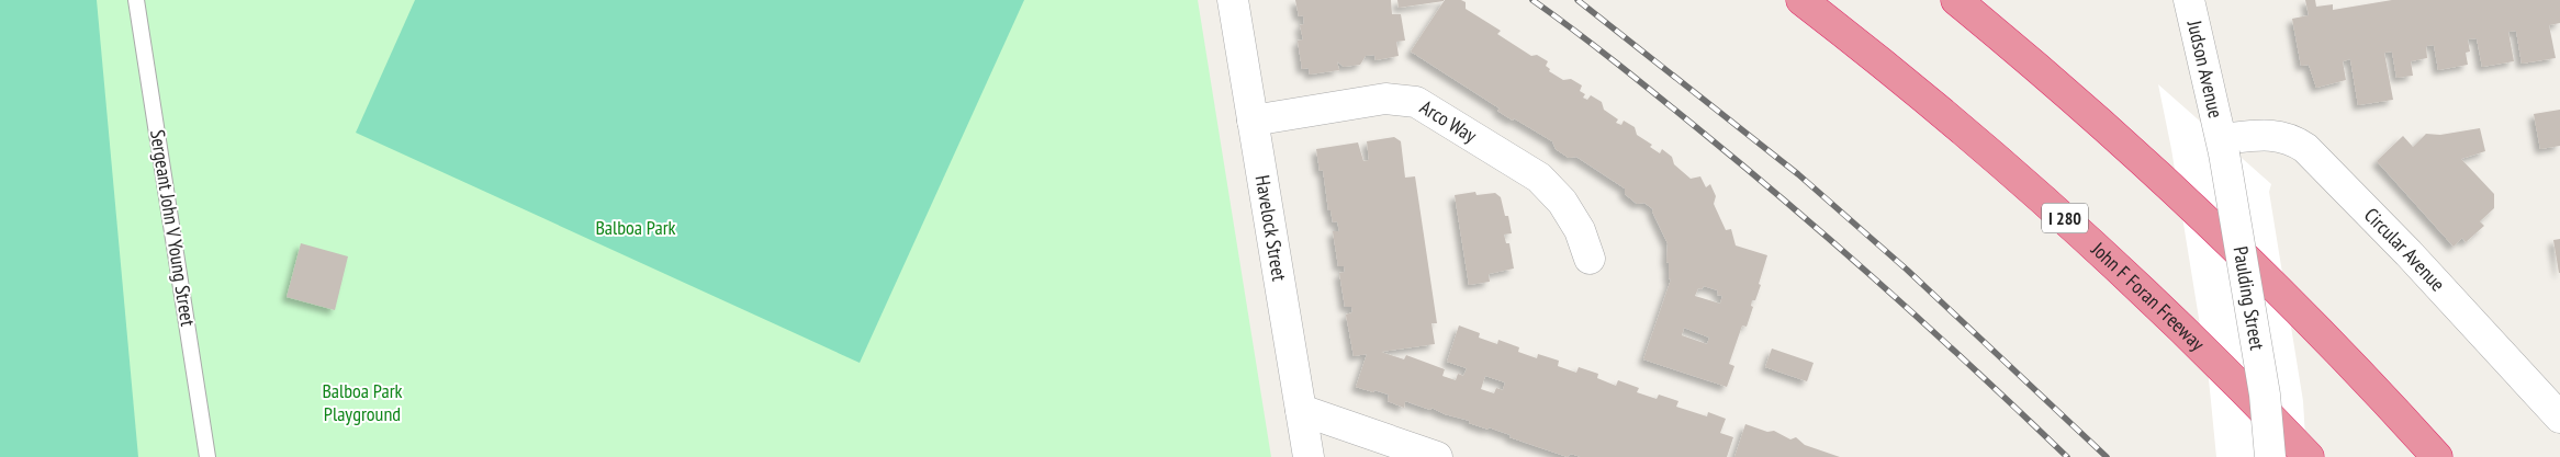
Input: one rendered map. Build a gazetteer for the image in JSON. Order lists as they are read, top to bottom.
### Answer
{
  "streets": {
    "highway": ["I 280", "John F Foran Freeway"],
    "street": [
      "Judson Avenue",
      "Arco Way",
      "Havelock Street",
      "Circular Avenue",
      "Paulding Street"
    ],
    "lane": ["Sergeant John V Young Street"]
  },
  "crossings": [
    ["Judson Avenue", "Circular Avenue"],
    ["Judson Avenue", "Paulding Street"],
    ["Arco Way", "Havelock Street"],
    ["Circular Avenue", "Paulding Street"]
  ],
  "parks": ["Balboa Park", "Balboa Park Playground"]
}
